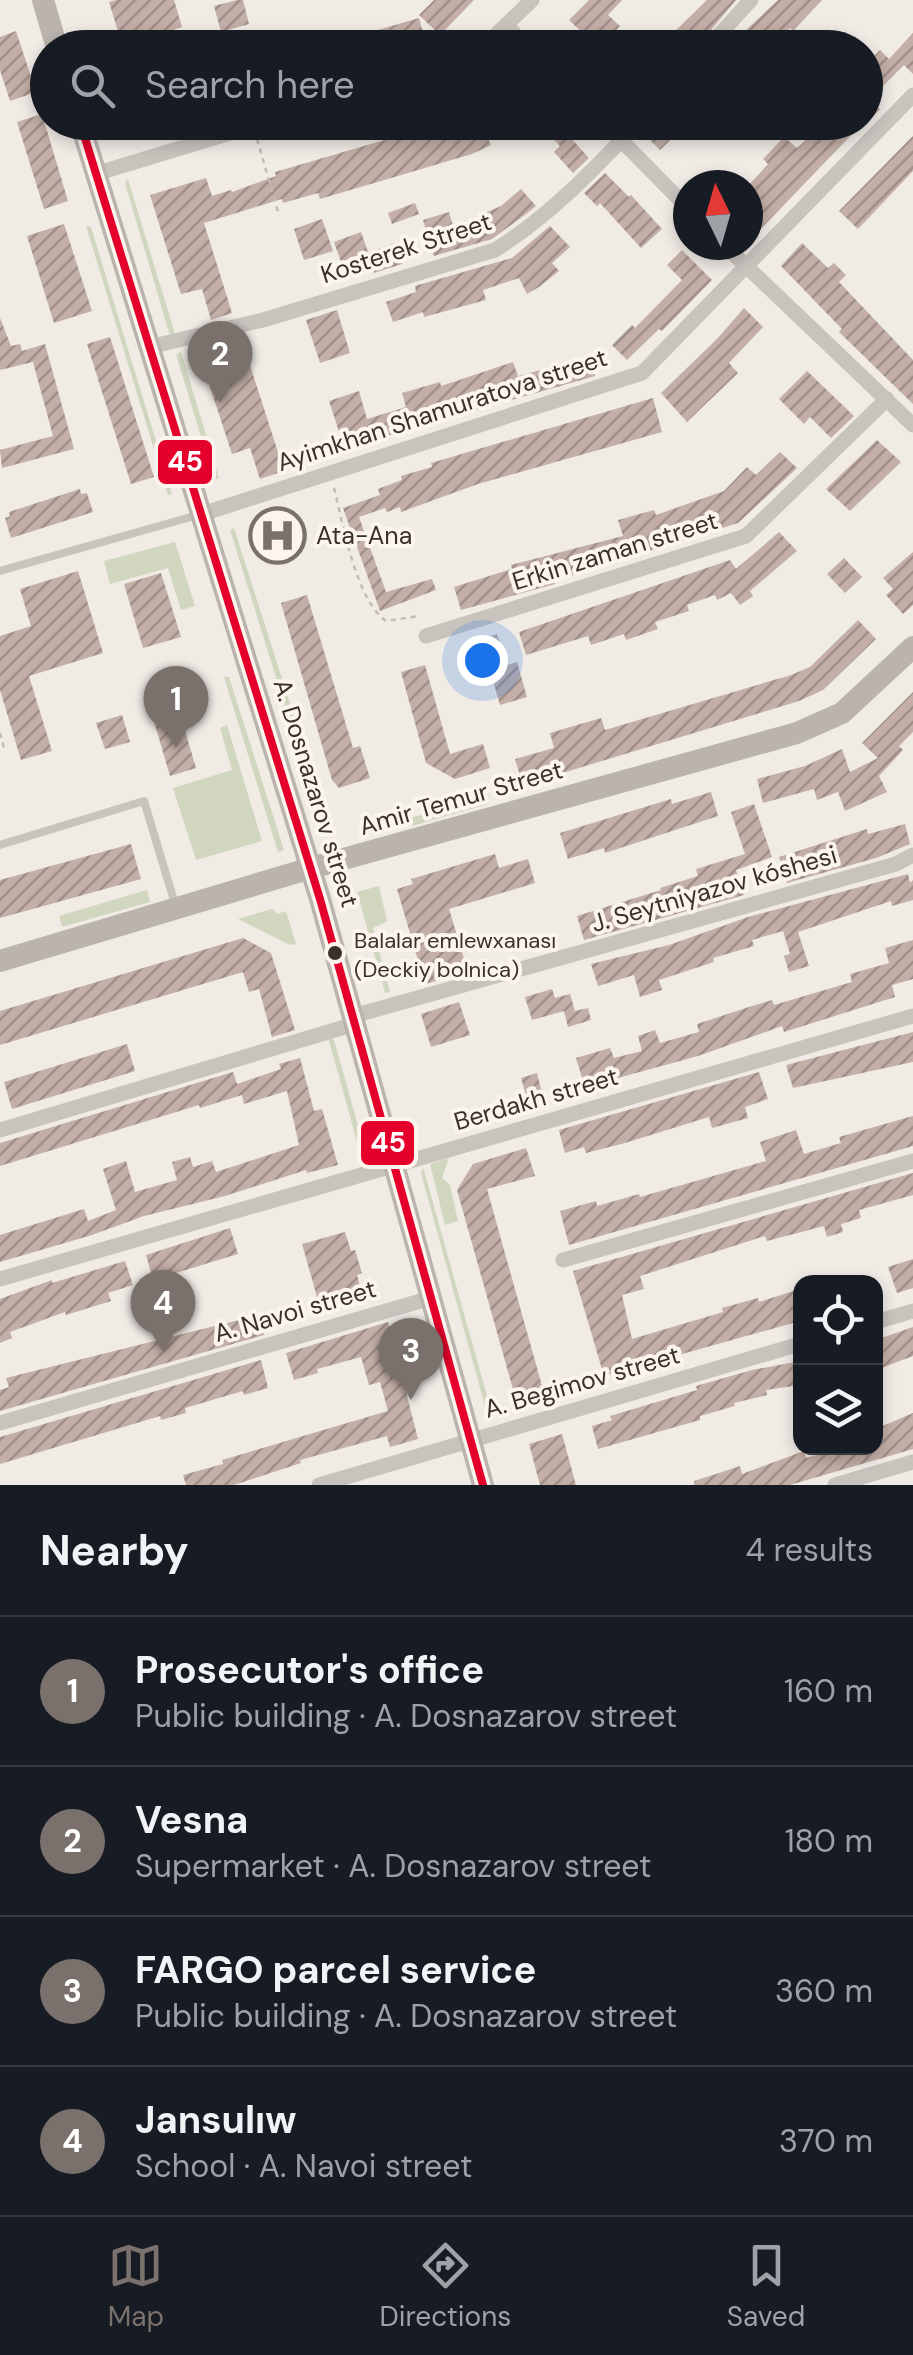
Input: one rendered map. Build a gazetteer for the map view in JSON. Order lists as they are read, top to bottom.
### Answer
{
  "streets": {
    "main road": ["A. Dosnazarov street", "Amir Temur Street"],
    "street": [
      "Kosterek Street",
      "Ayimkhan Shamuratova street",
      "Erkin zaman street",
      "J. Seytniyazov kóshesi",
      "Berdakh street",
      "A. Navoi street",
      "A. Begimov street"
    ]
  },
  "crossings": [
    ["Kosterek Street", "A. Dosnazarov street"],
    ["Ayimkhan Shamuratova street", "A. Dosnazarov street"],
    ["A. Dosnazarov street", "Amir Temur Street"],
    ["A. Dosnazarov street", "J. Seytniyazov kóshesi"],
    ["A. Dosnazarov street", "Berdakh street"],
    ["A. Dosnazarov street", "A. Navoi street"],
    ["A. Dosnazarov street", "A. Begimov street"]
  ],
  "places": {
    "hospital": ["Ata-Ana"],
    "other": ["Balalar emlewxanası (Deckiy bolnica)"]
  },
  "lines": ["transit line 45"],
  "north": "top",
  "page": {
    "search": "Search here",
    "pins": [
      "2",
      "1",
      "4",
      "3"
    ],
    "heading": ["Nearby", "4 results"],
    "list": [
      {
        "mark": "1",
        "name": "Prosecutor's office",
        "note": "Public building · A. Dosnazarov street",
        "value": "160 m"
      },
      {
        "mark": "2",
        "name": "Vesna",
        "note": "Supermarket · A. Dosnazarov street",
        "value": "180 m"
      },
      {
        "mark": "3",
        "name": "FARGO parcel service",
        "note": "Public building · A. Dosnazarov street",
        "value": "360 m"
      },
      {
        "mark": "4",
        "name": "Jansulıw",
        "note": "School · A. Navoi street",
        "value": "370 m"
      }
    ],
    "nav": ["Map", "Directions", "Saved"]
  }
}
